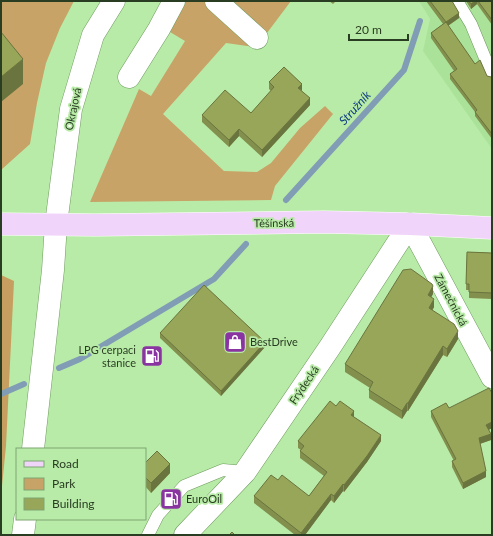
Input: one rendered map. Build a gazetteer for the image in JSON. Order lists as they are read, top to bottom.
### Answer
{
  "streets": {
    "main road": ["Těšínská"],
    "street": ["Okrajová", "Zámečnická", "Frýdecká"]
  },
  "crossings": [
    ["Okrajová", "Těšínská"],
    ["Těšínská", "Zámečnická"],
    ["Těšínská", "Frýdecká"],
    ["Zámečnická", "Frýdecká"]
  ],
  "water": ["Stružník"],
  "places": {
    "shop": ["BestDrive"],
    "fuel station": ["LPG cerpaci stanice", "EuroOil"]
  },
  "legend": ["Road", "Park", "Building"],
  "scale_bar": "20 m"
}
